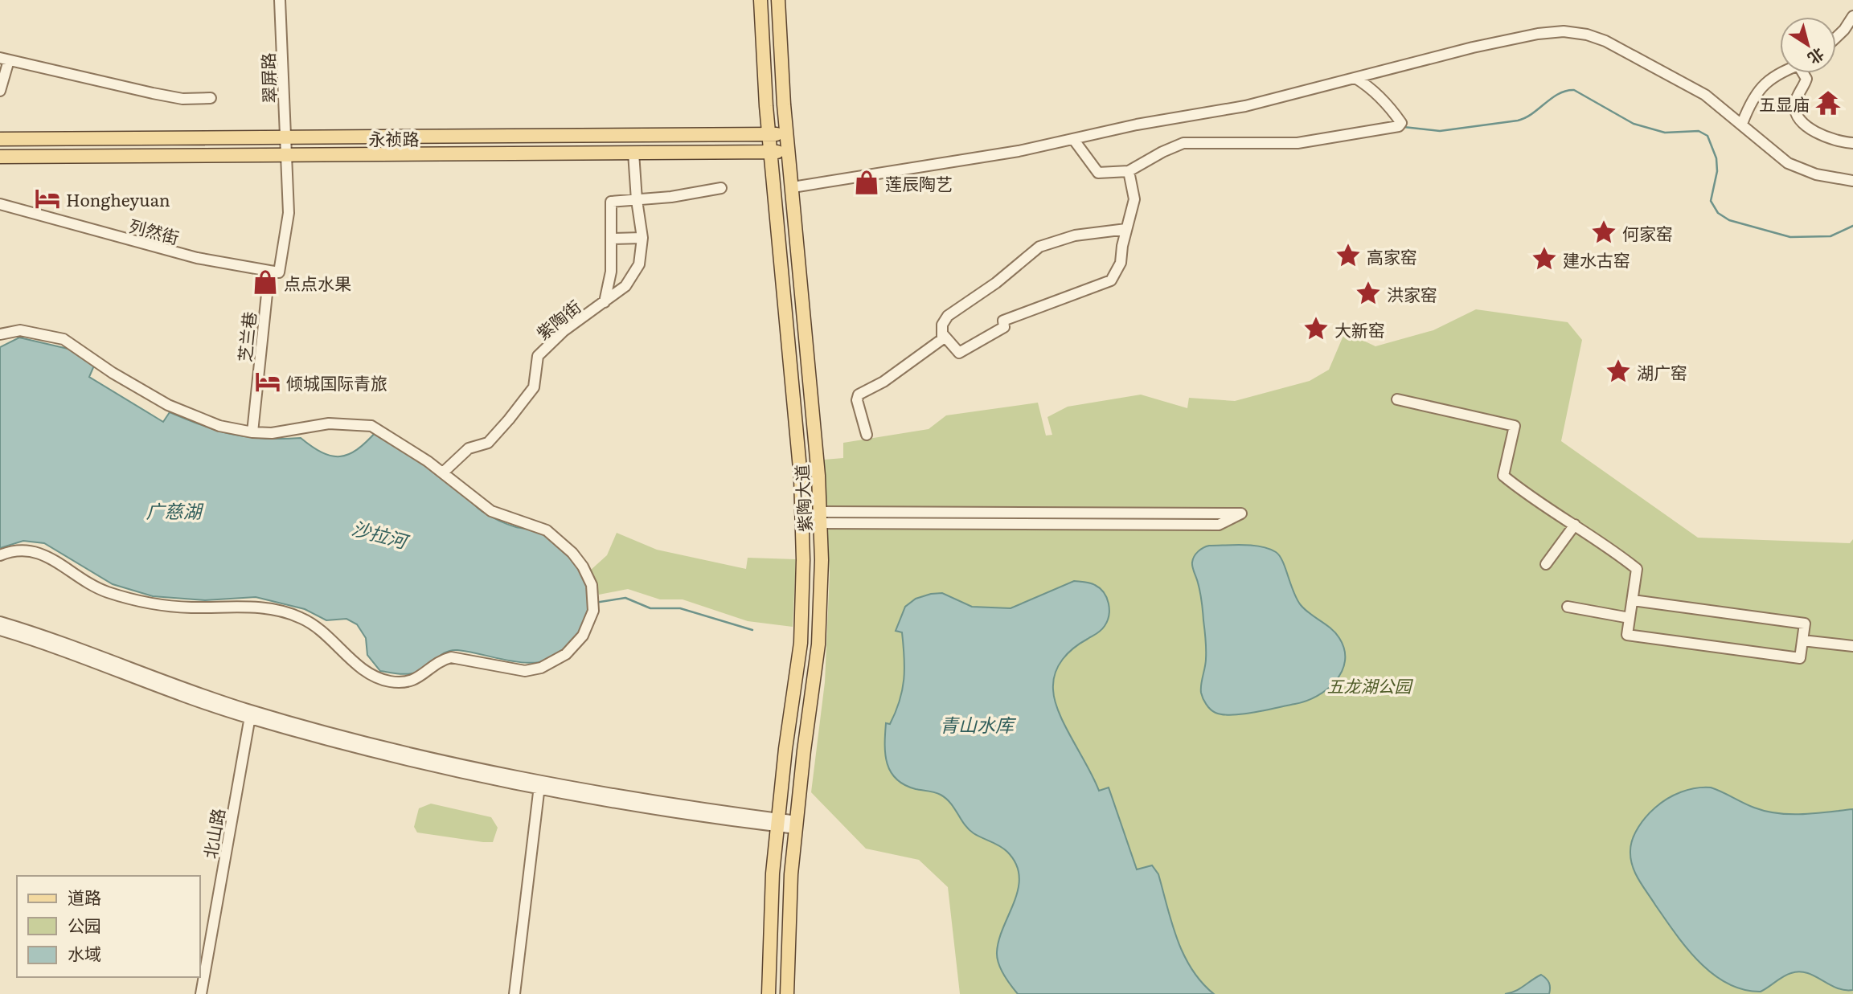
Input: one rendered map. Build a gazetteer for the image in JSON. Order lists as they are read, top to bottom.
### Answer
{
  "streets": {
    "main road": ["永祯路", "紫陶大道"],
    "street": [
      "翠屏路",
      "列然街",
      "紫陶街",
      "芝兰巷",
      "北山路"
    ]
  },
  "crossings": [
    ["翠屏路", "永祯路"],
    ["永祯路", "紫陶街"],
    ["永祯路", "紫陶大道"],
    ["列然街", "芝兰巷"]
  ],
  "water": ["广慈湖", "沙拉河", "青山水库"],
  "parks": ["五龙湖公园"],
  "places": {
    "temple": ["五显庙"],
    "shop": ["莲辰陶艺", "点点水果"],
    "hotel": ["Hongheyuan", "倾城国际青旅"],
    "place": [
      "何家窑",
      "高家窑",
      "建水古窑",
      "洪家窑",
      "大新窑",
      "湖广窑"
    ]
  },
  "legend": ["道路", "公园", "水域"],
  "north": "bottom right"
}
